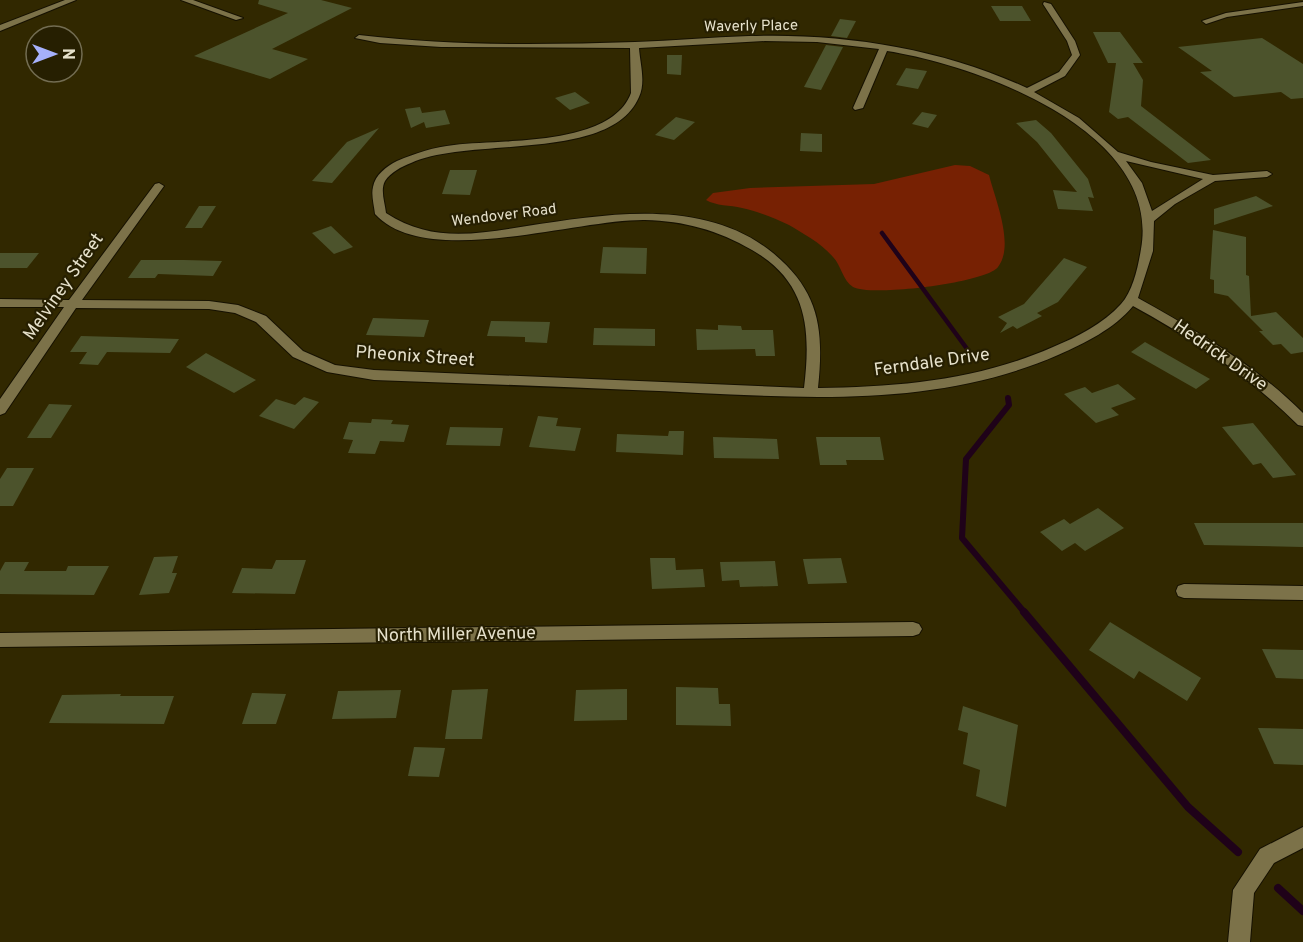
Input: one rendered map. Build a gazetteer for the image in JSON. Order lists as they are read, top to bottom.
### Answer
{
  "streets": {
    "street": [
      "Waverly Place",
      "Wendover Road",
      "Melviney Street",
      "Hedrick Drive",
      "Pheonix Street",
      "Ferndale Drive",
      "North Miller Avenue"
    ]
  },
  "crossings": [
    ["Waverly Place", "Wendover Road"],
    ["Waverly Place", "Ferndale Drive"],
    ["Wendover Road", "Pheonix Street"],
    ["Wendover Road", "Ferndale Drive"],
    ["Melviney Street", "Pheonix Street"],
    ["Hedrick Drive", "Ferndale Drive"],
    ["Pheonix Street", "Ferndale Drive"]
  ],
  "north": "right"
}
